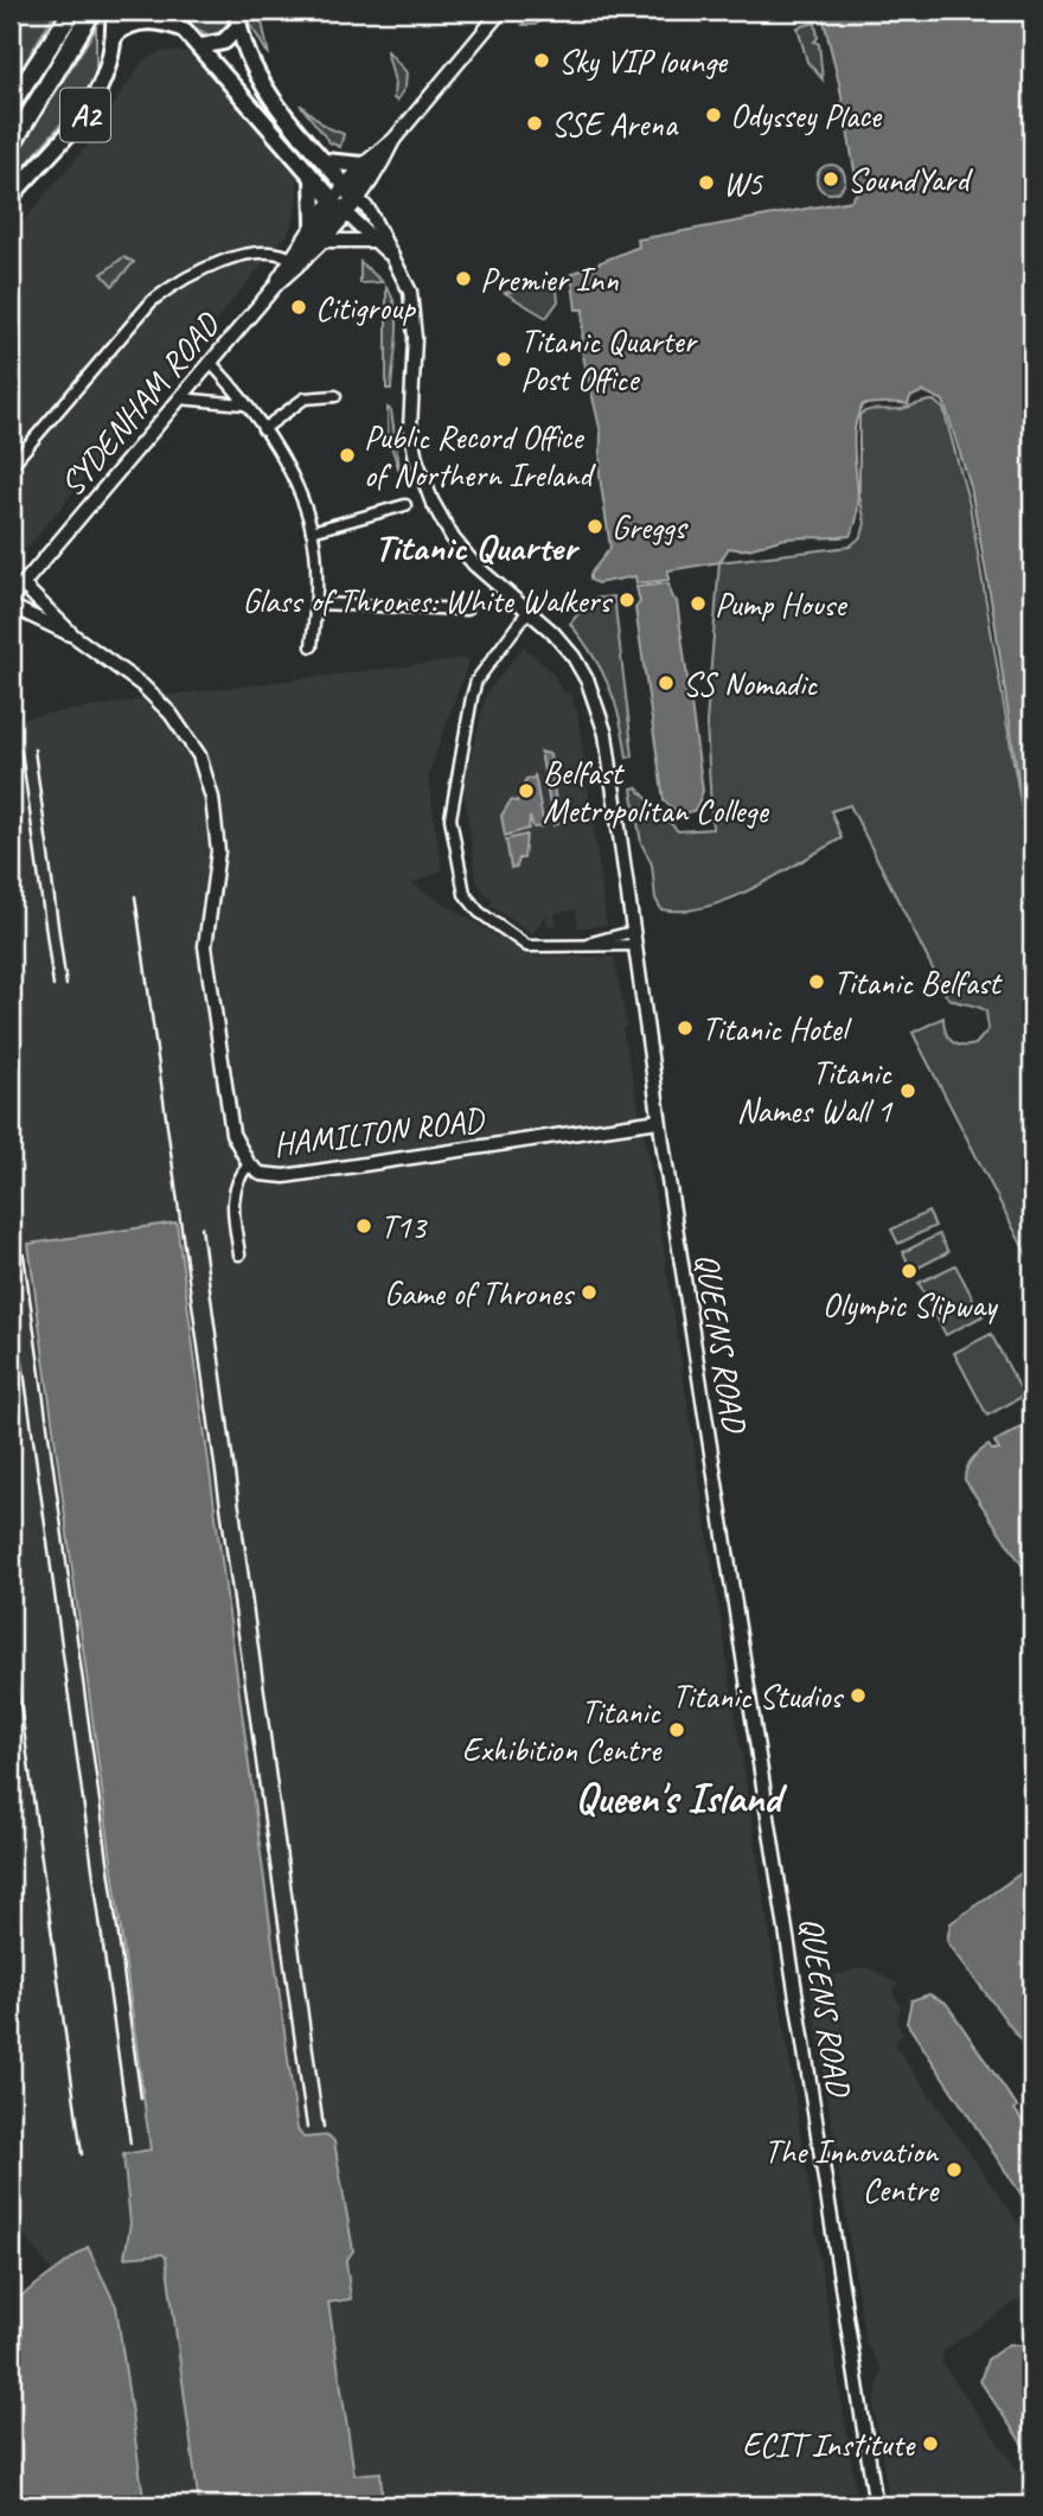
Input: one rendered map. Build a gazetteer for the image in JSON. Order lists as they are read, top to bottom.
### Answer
{
  "streets": {
    "highway": ["A2"],
    "street": ["SYDENHAM ROAD", "HAMILTON ROAD", "QUEENS ROAD"]
  },
  "crossings": [
    ["SYDENHAM ROAD", "HAMILTON ROAD"],
    ["SYDENHAM ROAD", "QUEENS ROAD"],
    ["HAMILTON ROAD", "QUEENS ROAD"]
  ],
  "districts": ["Titanic Quarter", "Queen's Island"],
  "places": [
    "Sky VIP lounge",
    "Odyssey Place",
    "SSE Arena",
    "SoundYard",
    "W5",
    "Premier Inn",
    "Citigroup",
    "Titanic Quarter Post Office",
    "Public Record Office of Northern Ireland",
    "Greggs",
    "Glass of Thrones: White Walkers",
    "Pump House",
    "SS Nomadic",
    "Belfast Metropolitan College",
    "Titanic Belfast",
    "Titanic Hotel",
    "Titanic Names Wall 1",
    "T13",
    "Olympic Slipway",
    "Game of Thrones",
    "Titanic Studios",
    "Titanic Exhibition Centre",
    "The Innovation Centre",
    "ECIT Institute"
  ]
}
